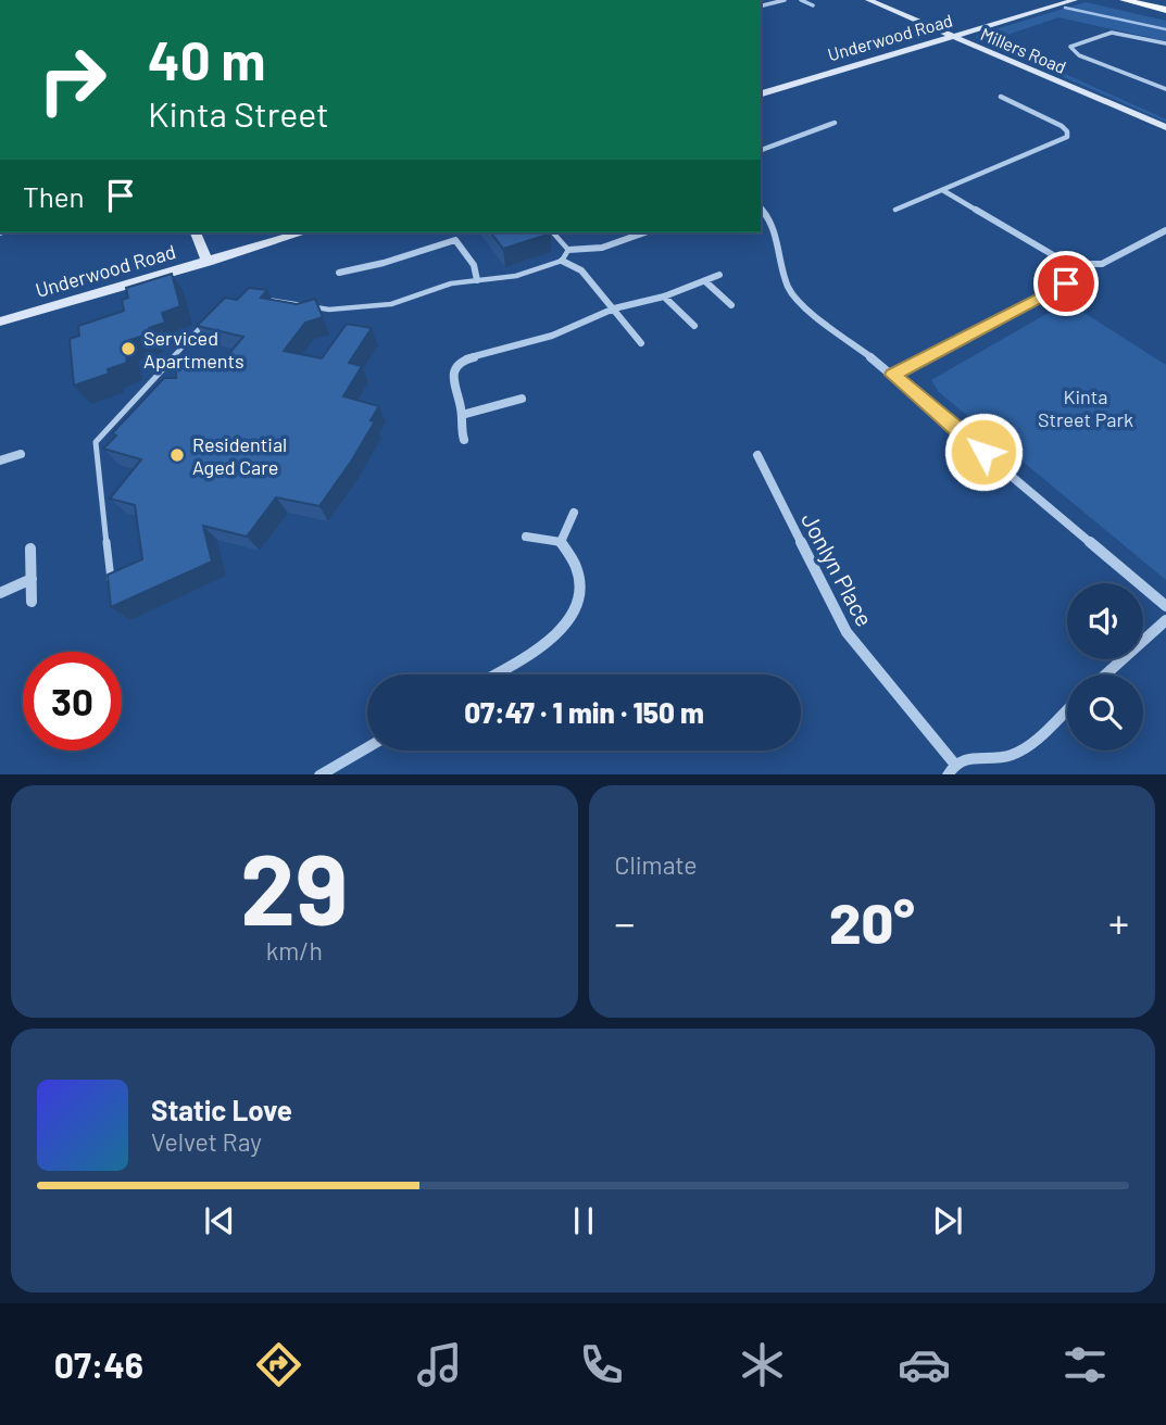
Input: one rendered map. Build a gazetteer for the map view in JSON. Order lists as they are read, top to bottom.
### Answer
{
  "streets": {
    "main road": ["Underwood Road", "Millers Road"],
    "street": ["Jonlyn Place"]
  },
  "crossings": [
    ["Underwood Road", "Millers Road"]
  ],
  "parks": ["Kinta Street Park"],
  "places": ["Serviced Apartments", "Residential Aged Care"],
  "page": {
    "turn": ["40 m", "Kinta Street"],
    "then": "Then",
    "limit": "30",
    "trip": "07:47 · 1 min · 150 m",
    "tile": [
      ["29", "km/h"],
      "Climate"
    ],
    "heat": ["−", "20°", "+"],
    "song": ["Static Love", "Velvet Ray"],
    "tabs": "07:46"
  }
}
